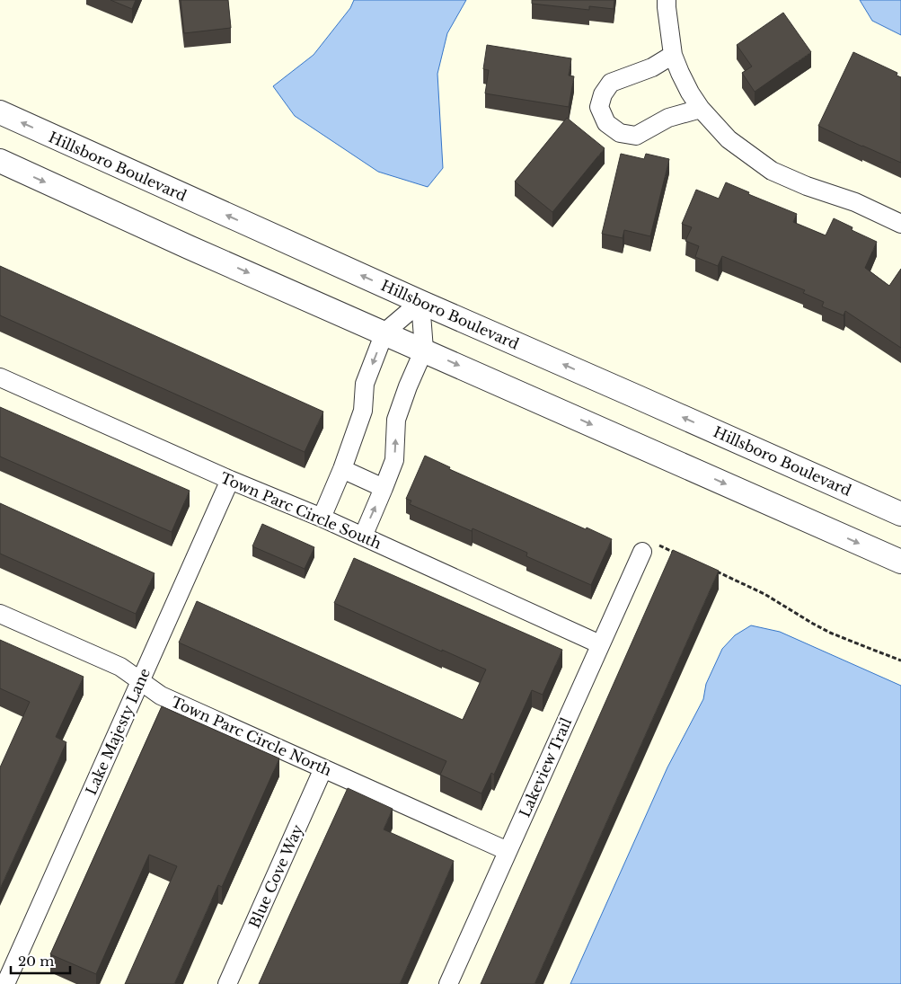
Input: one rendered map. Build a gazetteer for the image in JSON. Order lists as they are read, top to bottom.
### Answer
{
  "streets": {
    "street": [
      "Hillsboro Boulevard",
      "Town Parc Circle South",
      "Lake Majesty Lane",
      "Town Parc Circle North",
      "Lakeview Trail",
      "Blue Cove Way"
    ]
  },
  "crossings": [
    ["Town Parc Circle South", "Lake Majesty Lane"],
    ["Town Parc Circle South", "Lakeview Trail"],
    ["Lake Majesty Lane", "Town Parc Circle North"],
    ["Town Parc Circle North", "Lakeview Trail"],
    ["Town Parc Circle North", "Blue Cove Way"]
  ],
  "scale_bar": "20 m"
}
